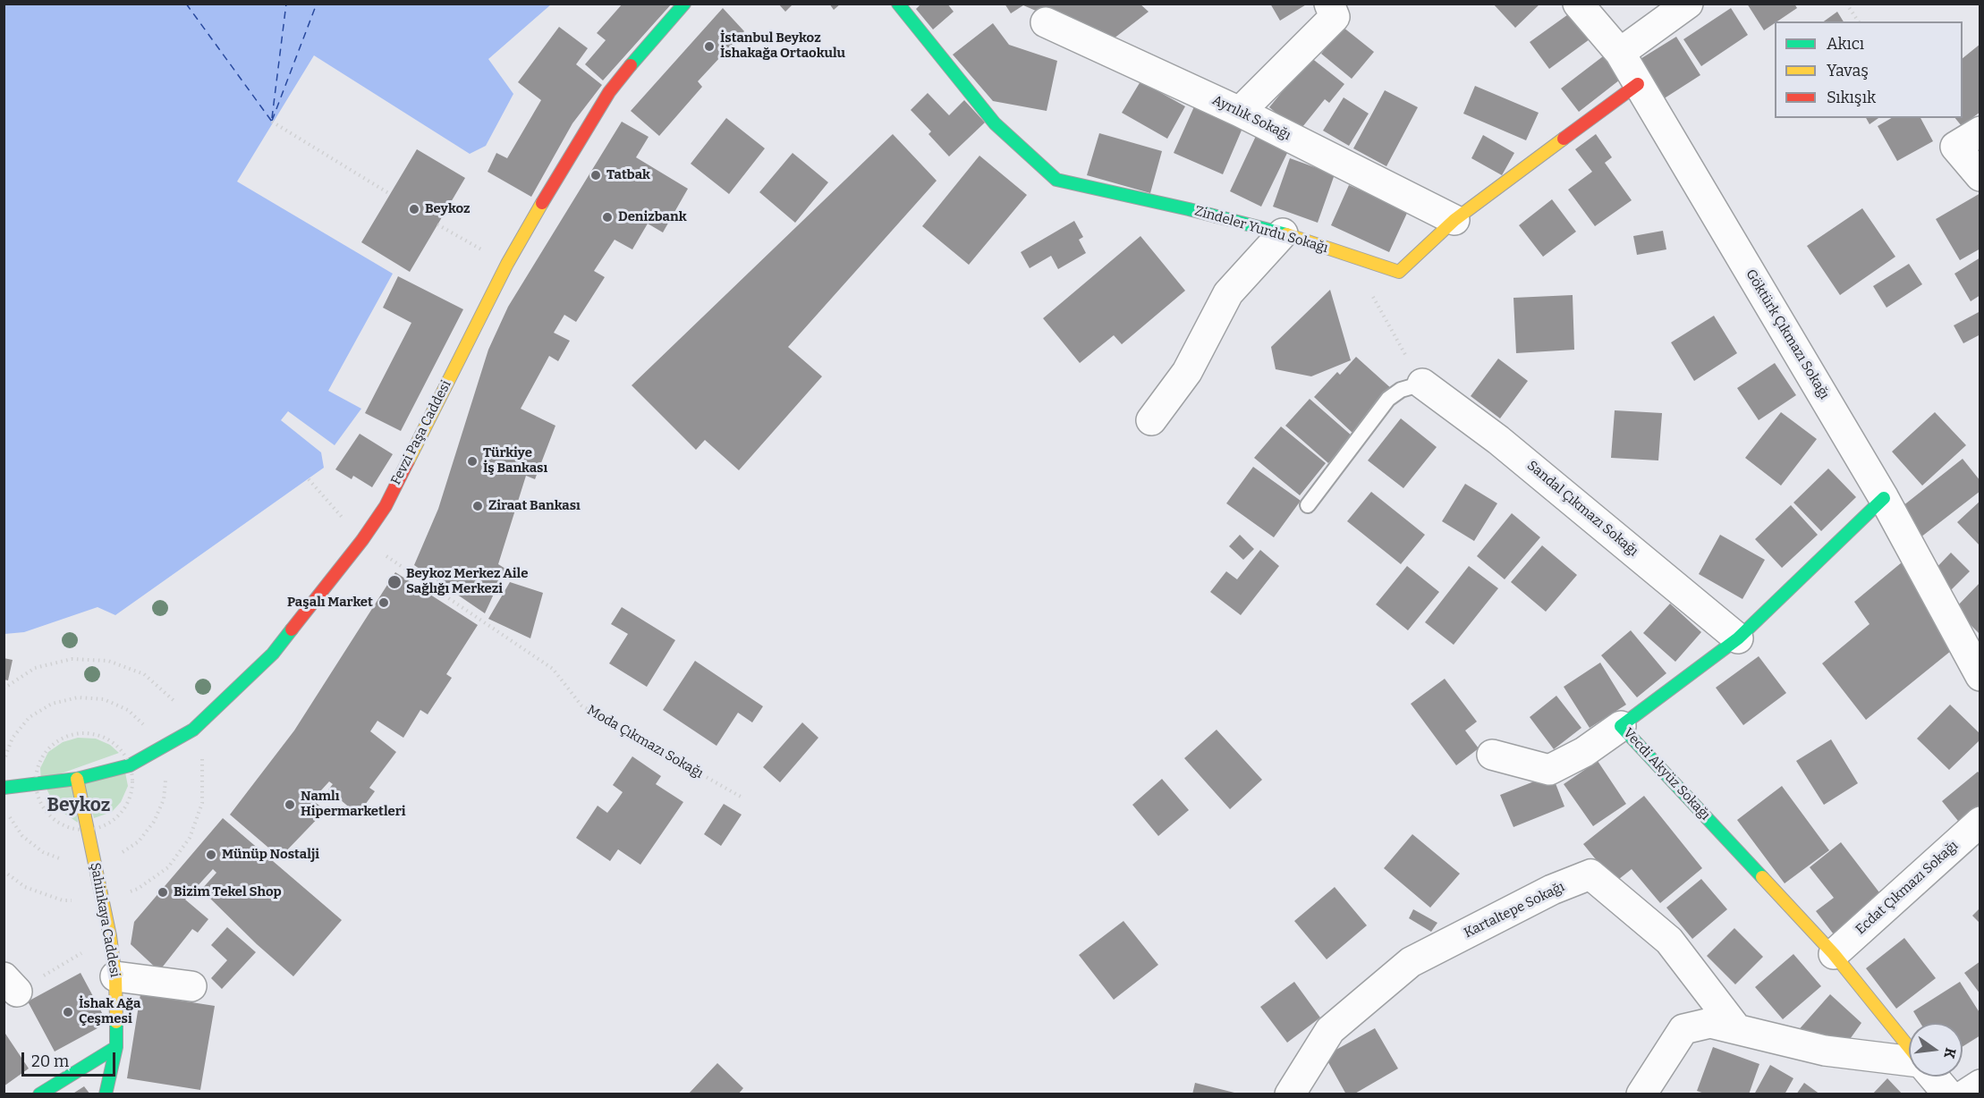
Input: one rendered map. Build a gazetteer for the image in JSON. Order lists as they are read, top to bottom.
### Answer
{
  "streets": {
    "street": [
      "Ayrılık Sokağı",
      "Zindeler Yurdu Sokağı",
      "Göktürk Çıkmazı Sokağı",
      "Fevzi Paşa Caddesi",
      "Sandal Çıkmazı Sokağı",
      "Vecdi Akyüz Sokağı",
      "Ecdat Çıkmazı Sokağı",
      "Kartaltepe Sokağı",
      "Şahinkaya Caddesi"
    ],
    "path": ["Moda Çıkmazı Sokağı"]
  },
  "crossings": [
    ["Göktürk Çıkmazı Sokağı", "Vecdi Akyüz Sokağı"],
    ["Fevzi Paşa Caddesi", "Moda Çıkmazı Sokağı"],
    ["Fevzi Paşa Caddesi", "Şahinkaya Caddesi"],
    ["Sandal Çıkmazı Sokağı", "Vecdi Akyüz Sokağı"],
    ["Vecdi Akyüz Sokağı", "Ecdat Çıkmazı Sokağı"]
  ],
  "districts": ["Beykoz"],
  "places": [
    "İstanbul Beykoz İshakağa Ortaokulu",
    "Tatbak",
    "Beykoz",
    "Denizbank",
    "Türkiye İş Bankası",
    "Ziraat Bankası",
    "Beykoz Merkez Aile Sağlığı Merkezi",
    "Paşalı Market",
    "Namlı Hipermarketleri",
    "Münüp Nostalji",
    "Bizim Tekel Shop",
    "İshak Ağa Çeşmesi"
  ],
  "legend": ["Akıcı", "Yavaş", "Sıkışık"],
  "scale_bar": "20 m",
  "north": "right"
}
